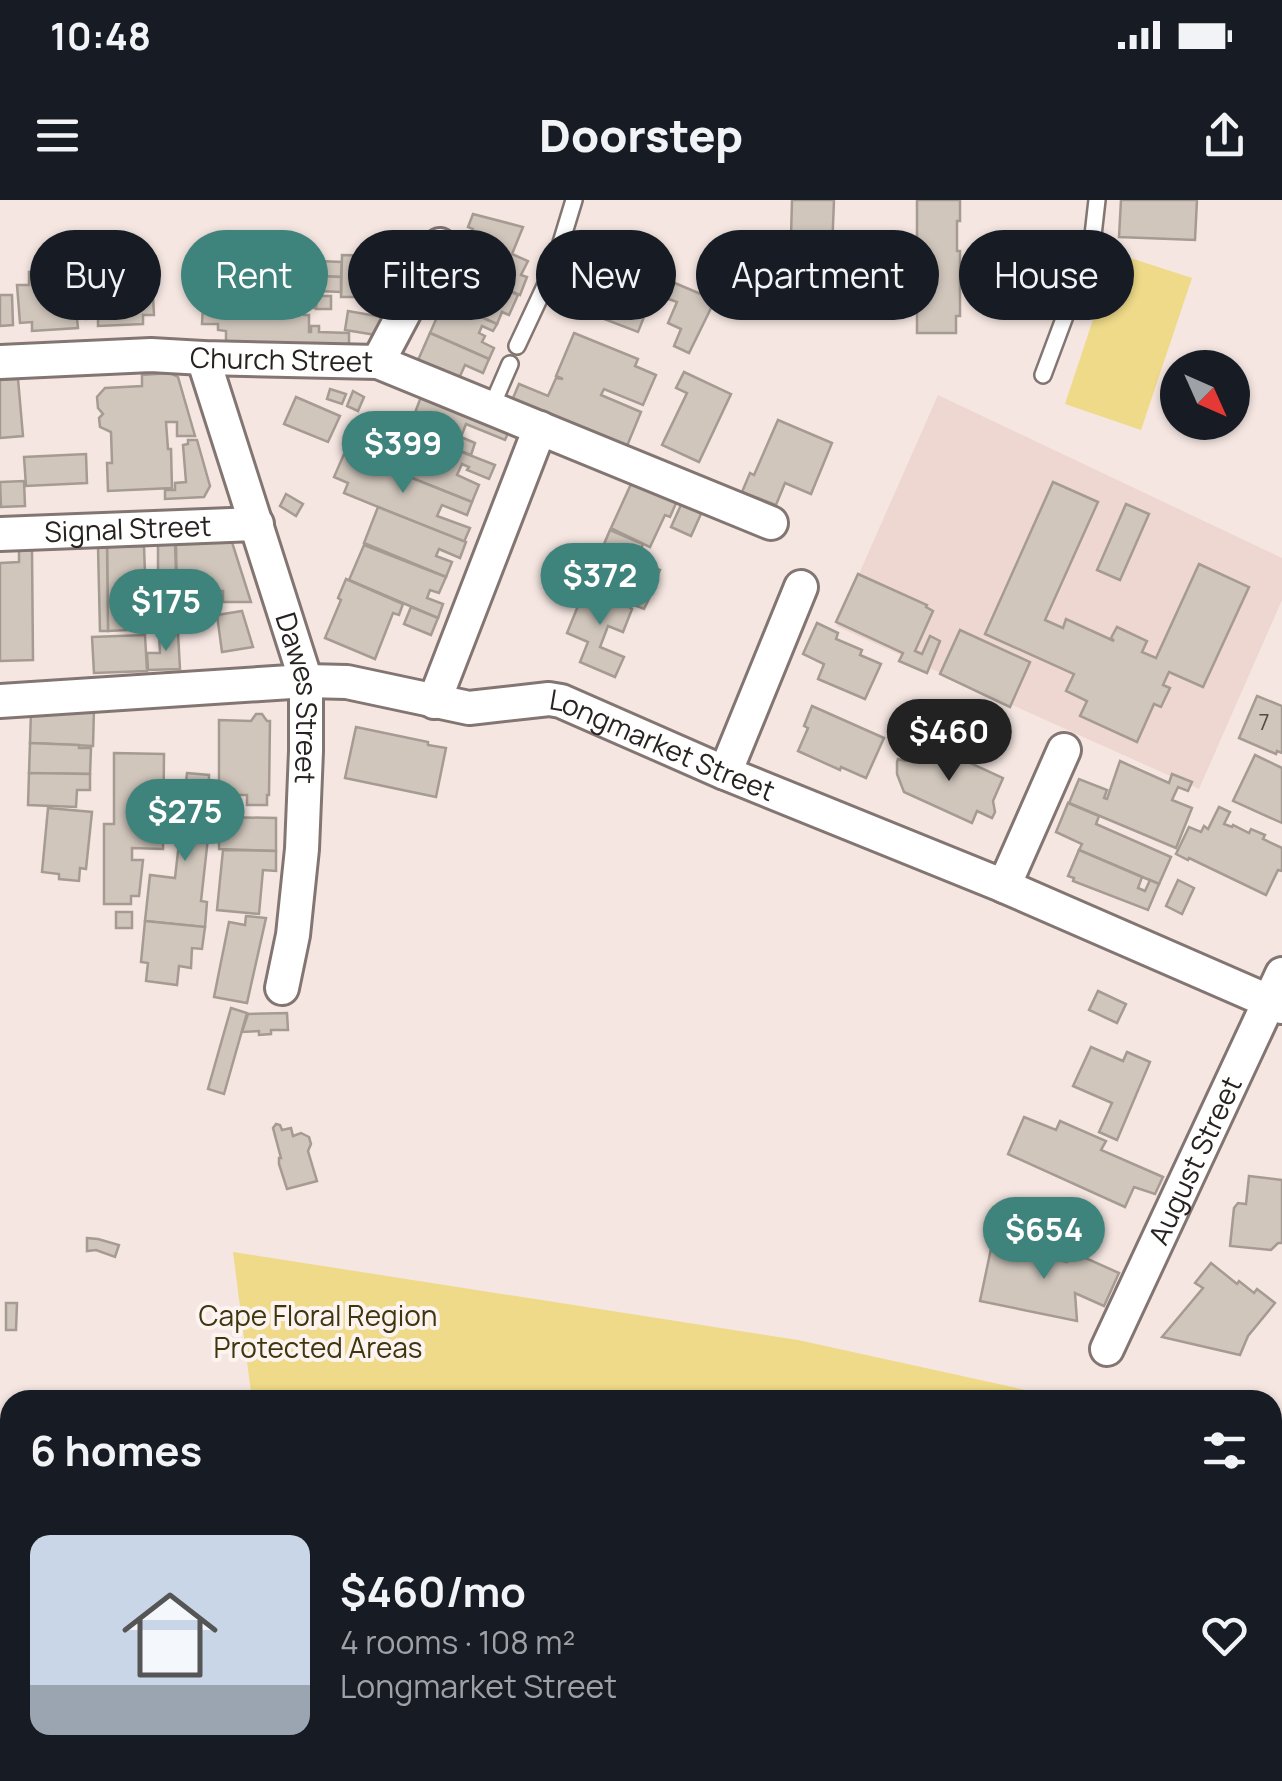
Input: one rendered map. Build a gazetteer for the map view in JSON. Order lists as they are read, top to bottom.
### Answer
{
  "streets": {
    "street": [
      "Church Street",
      "Signal Street",
      "Dawes Street",
      "Longmarket Street",
      "August Street"
    ]
  },
  "crossings": [
    ["Church Street", "Dawes Street"],
    ["Signal Street", "Dawes Street"],
    ["Dawes Street", "Longmarket Street"],
    ["Longmarket Street", "August Street"]
  ],
  "parks": ["Cape Floral Region Protected Areas"],
  "house_numbers": ["7"],
  "north": "bottom right",
  "page": {
    "status": "10:48",
    "header": "Doorstep",
    "chip": [
      "Buy",
      "Rent",
      "Filters",
      "New",
      "Apartment",
      "House"
    ],
    "price": [
      "$399",
      "$372",
      "$175",
      "$460",
      "$275",
      "$654"
    ],
    "heading": "6 homes",
    "list": [
      {
        "name": "$460/mo",
        "note": "4 rooms · 108 m² · Longmarket Street"
      }
    ]
  }
}
